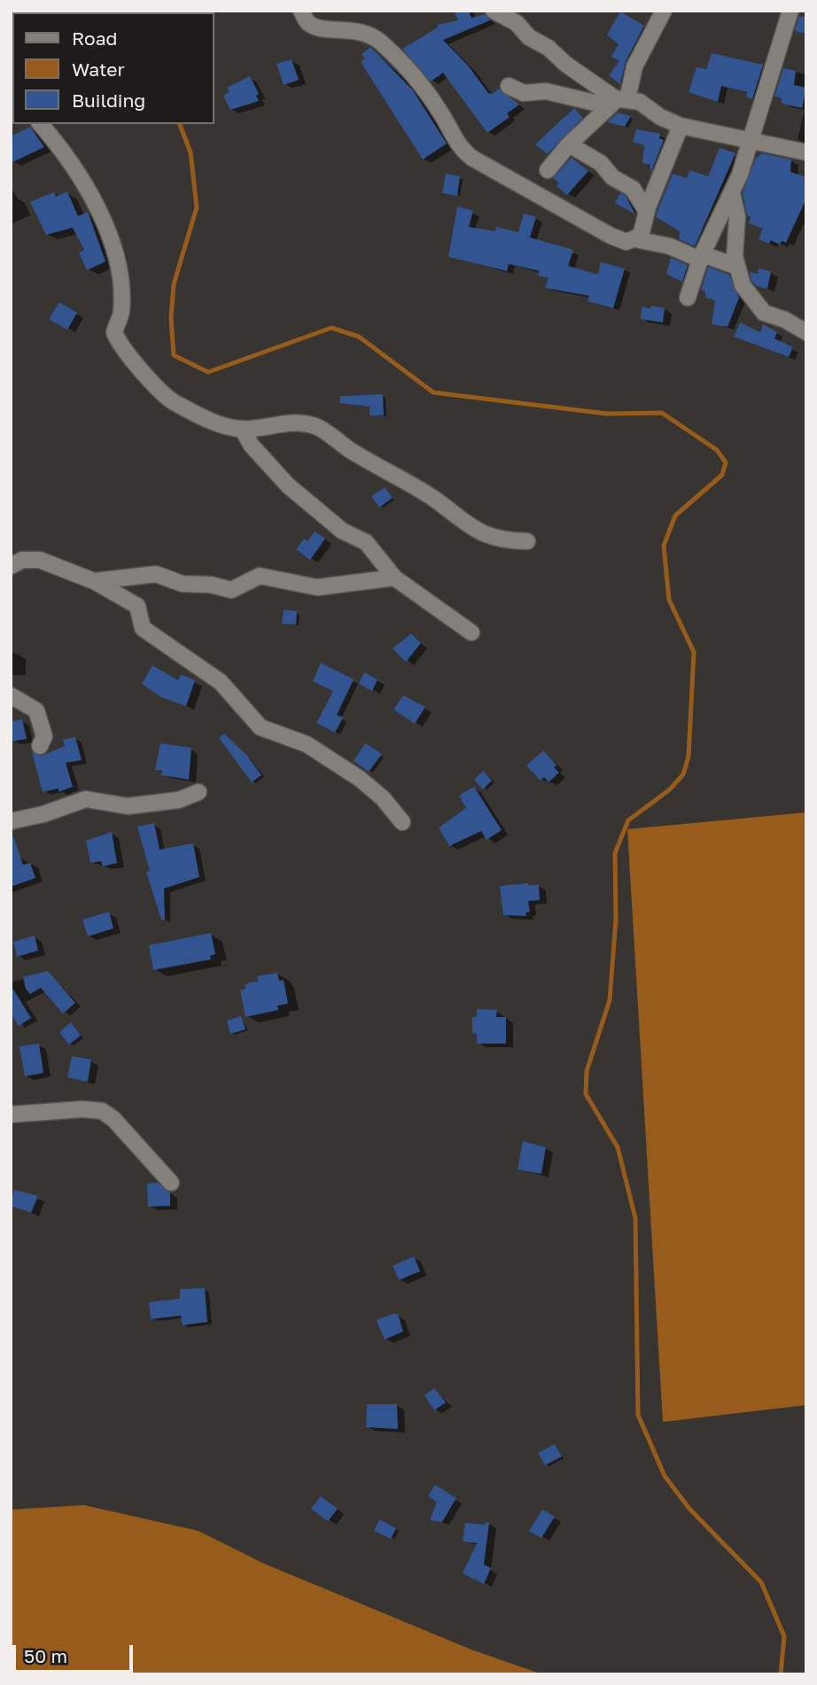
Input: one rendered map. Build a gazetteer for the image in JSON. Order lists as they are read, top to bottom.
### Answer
{
  "legend": ["Road", "Water", "Building"],
  "scale_bar": "50 m"
}
